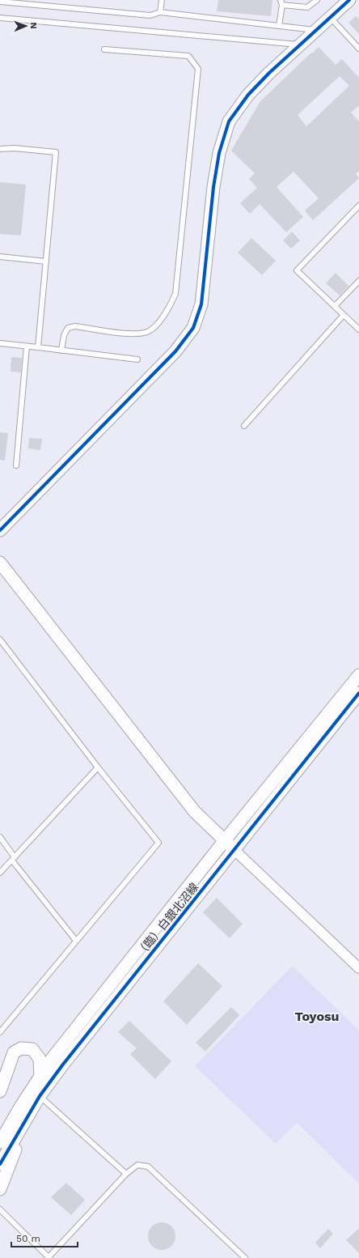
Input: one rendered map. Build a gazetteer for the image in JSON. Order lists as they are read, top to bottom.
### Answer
{
  "streets": {
    "street": ["（臨）白銀北沼線"]
  },
  "districts": ["Toyosu"],
  "scale_bar": "50 m",
  "north": "right"
}
